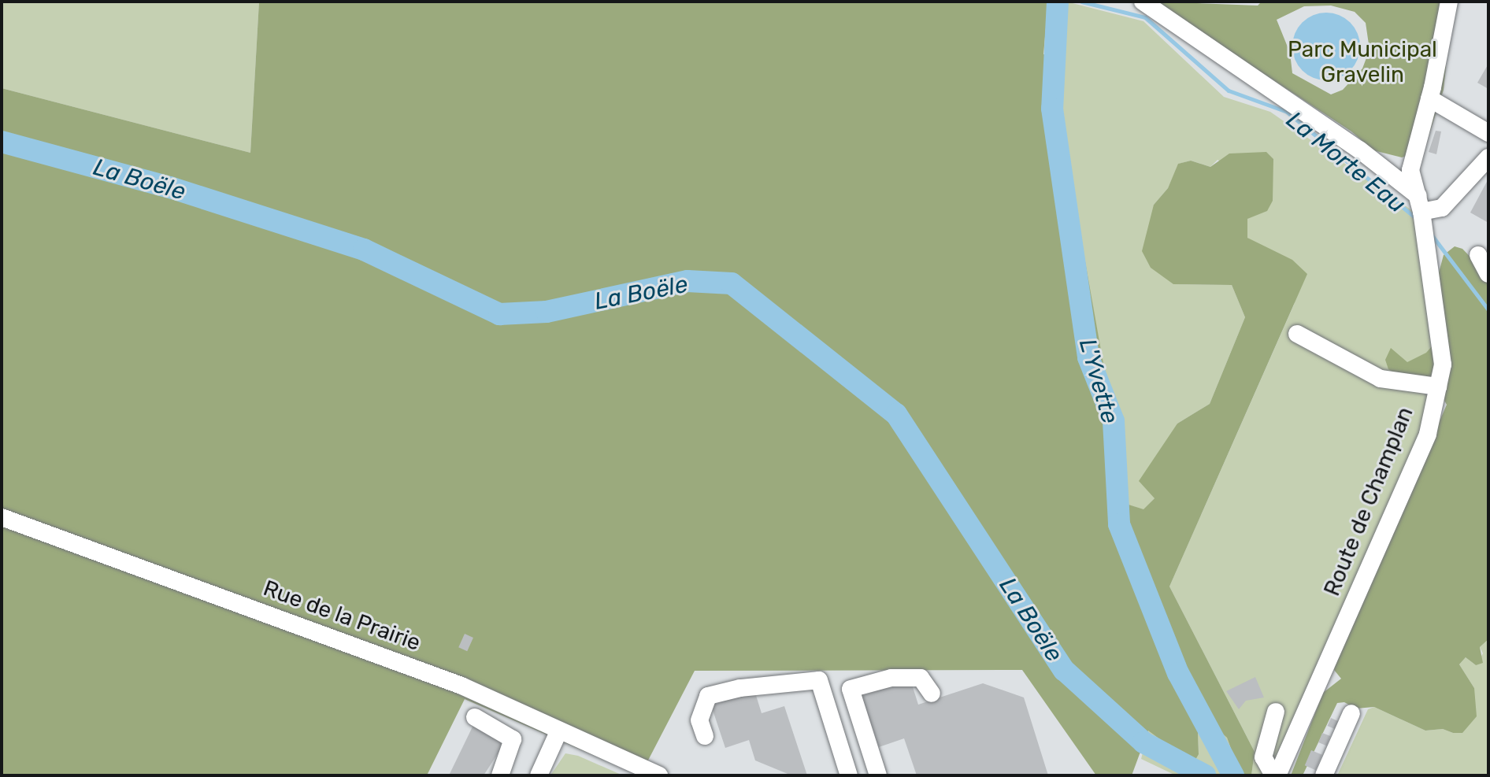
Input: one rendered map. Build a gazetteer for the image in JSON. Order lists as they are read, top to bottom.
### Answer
{
  "streets": {
    "street": ["Route de Champlan", "Rue de la Prairie"]
  },
  "water": ["La Morte Eau", "La Boële", "L'Yvette"],
  "parks": ["Parc Municipal Gravelin"]
}
